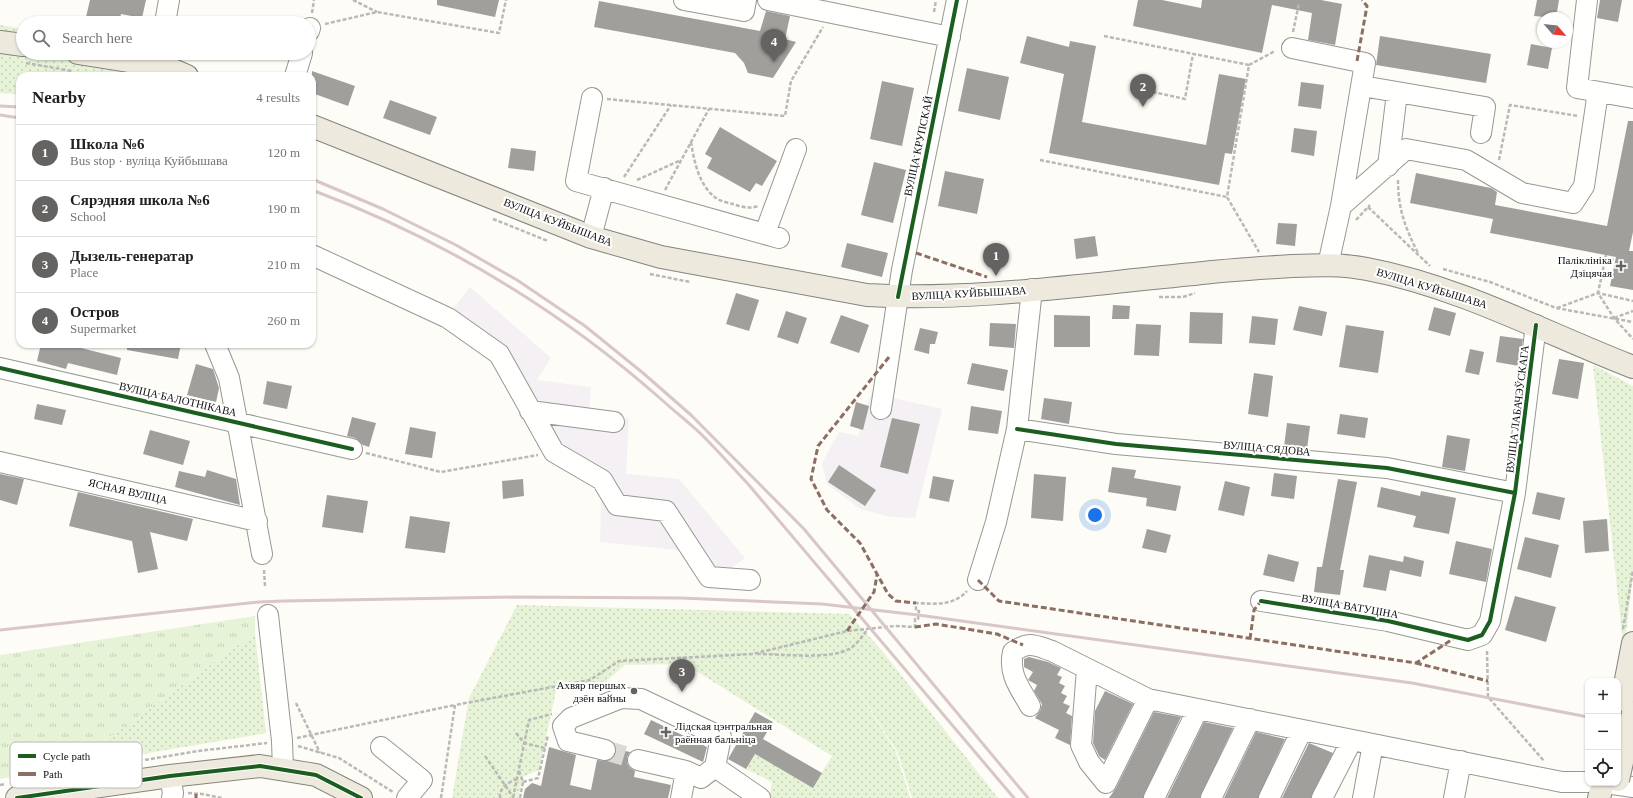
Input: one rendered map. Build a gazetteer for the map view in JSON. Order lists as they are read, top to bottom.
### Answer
{
  "streets": {
    "main road": ["ВУЛІЦА КУЙБЫШАВА"],
    "street": [
      "ВУЛІЦА КРУПСКАЙ",
      "ВУЛІЦА БАЛОТНІКАВА",
      "ВУЛІЦА ЛАБАЧЭЎСКАГА",
      "ВУЛІЦА СЯДОВА",
      "ЯСНАЯ ВУЛІЦА",
      "ВУЛІЦА ВАТУЦІНА"
    ]
  },
  "crossings": [
    ["ВУЛІЦА КРУПСКАЙ", "ВУЛІЦА КУЙБЫШАВА"],
    ["ВУЛІЦА КУЙБЫШАВА", "ВУЛІЦА ЛАБАЧЭЎСКАГА"],
    ["ВУЛІЦА ЛАБАЧЭЎСКАГА", "ВУЛІЦА СЯДОВА"],
    ["ВУЛІЦА ЛАБАЧЭЎСКАГА", "ВУЛІЦА ВАТУЦІНА"]
  ],
  "places": {
    "health": ["Паліклініка Дзіцячая", "Лідская цэнтральная раённая бальніца"],
    "other": ["Ахвяр першых дзён вайны"]
  },
  "legend": ["Cycle path", "Path"],
  "north": "bottom right",
  "page": {
    "search": "Search here",
    "pins": [
      "4",
      "2",
      "1",
      "3"
    ],
    "heading": ["Nearby", "4 results"],
    "list": [
      {
        "mark": "1",
        "name": "Школа №6",
        "note": "Bus stop · вуліца Куйбышава",
        "value": "120 m"
      },
      {
        "mark": "2",
        "name": "Сярэдняя школа №6",
        "note": "School",
        "value": "190 m"
      },
      {
        "mark": "3",
        "name": "Дызель-генератар",
        "note": "Place",
        "value": "210 m"
      },
      {
        "mark": "4",
        "name": "Остров",
        "note": "Supermarket",
        "value": "260 m"
      }
    ],
    "map_buttons": ["+", "−"]
  }
}
